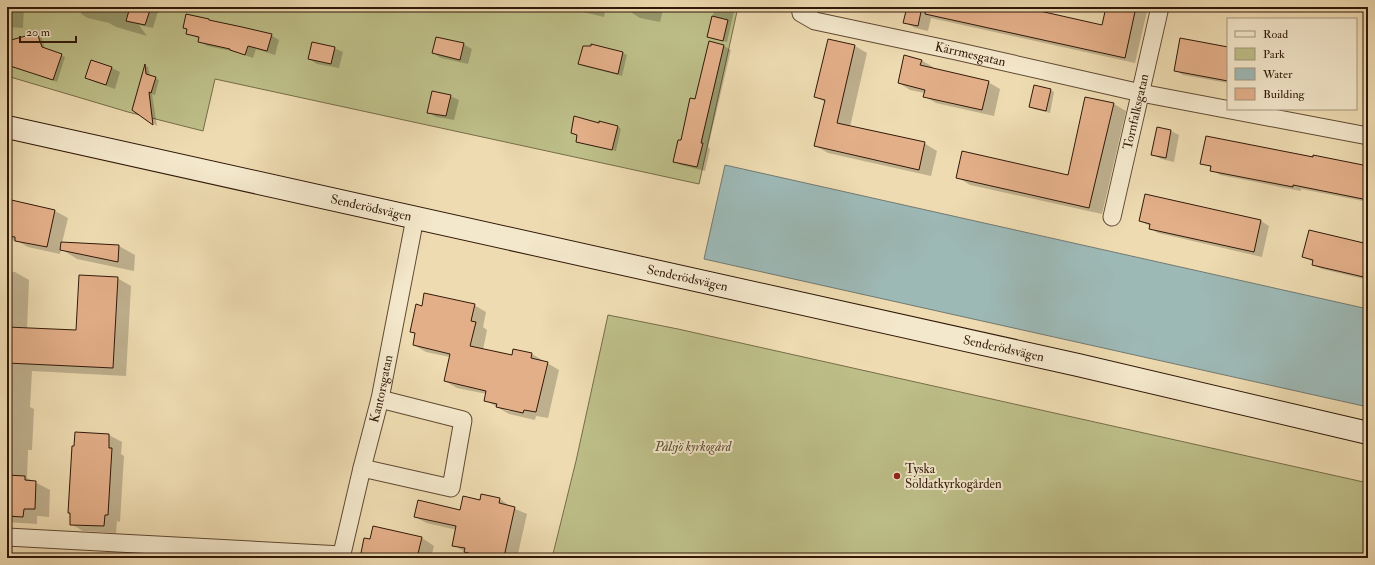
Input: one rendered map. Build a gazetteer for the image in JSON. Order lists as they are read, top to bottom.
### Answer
{
  "streets": {
    "street": [
      "Kärrmesgatan",
      "Tornfalksgatan",
      "Senderödsvägen",
      "Kantorsgatan"
    ]
  },
  "crossings": [
    ["Kärrmesgatan", "Tornfalksgatan"],
    ["Senderödsvägen", "Kantorsgatan"]
  ],
  "parks": ["Pålsjö kyrkogård"],
  "places": ["Tyska Soldatkyrkogården"],
  "legend": [
    "Road",
    "Park",
    "Water",
    "Building"
  ],
  "scale_bar": "20 m"
}
